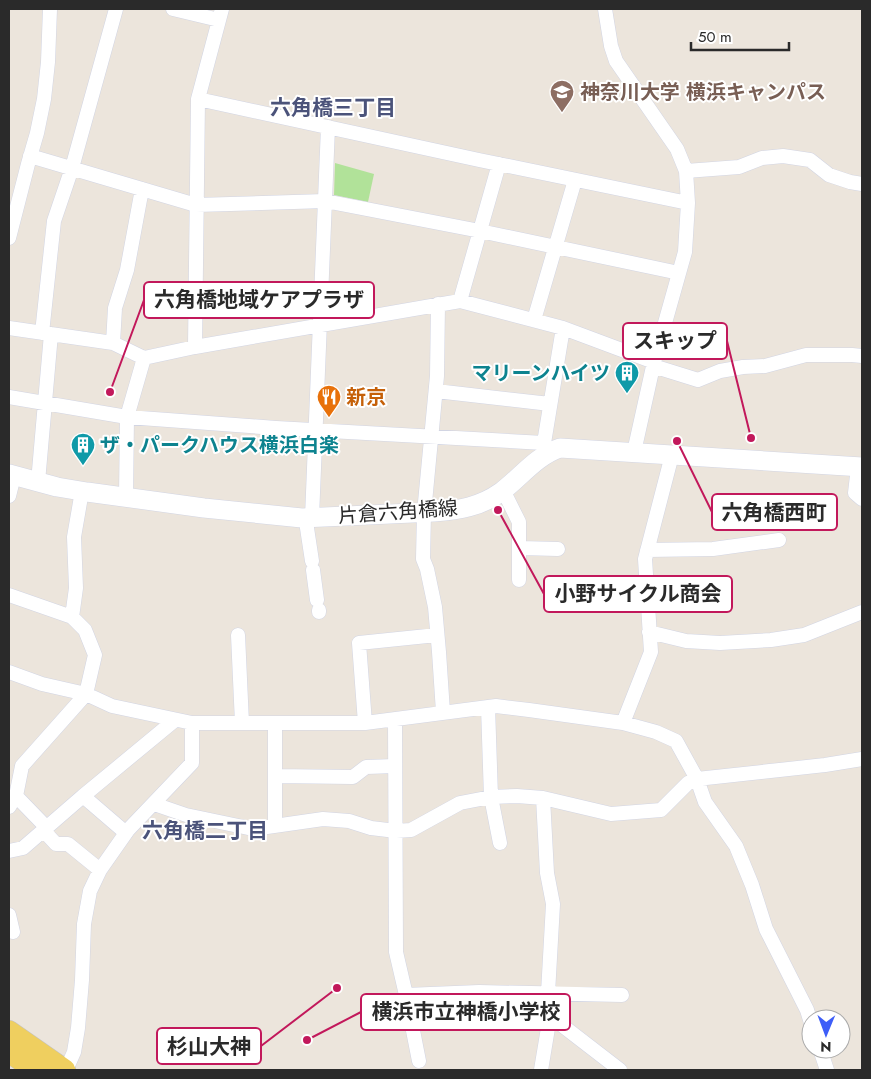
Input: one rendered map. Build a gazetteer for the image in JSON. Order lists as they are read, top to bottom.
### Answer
{
  "streets": {
    "street": ["片倉六角橋線"]
  },
  "districts": ["六角橋三丁目", "六角橋二丁目"],
  "places": {
    "school or university": ["神奈川大学 横浜キャンパス"],
    "other": [
      "六角橋地域ケアプラザ",
      "スキップ",
      "六角橋西町",
      "小野サイクル商会",
      "杉山大神",
      "横浜市立神橋小学校"
    ],
    "building": ["マリーンハイツ", "ザ・パークハウス横浜白楽"],
    "restaurant": ["新京"]
  },
  "scale_bar": "50 m",
  "north": "bottom"
}
